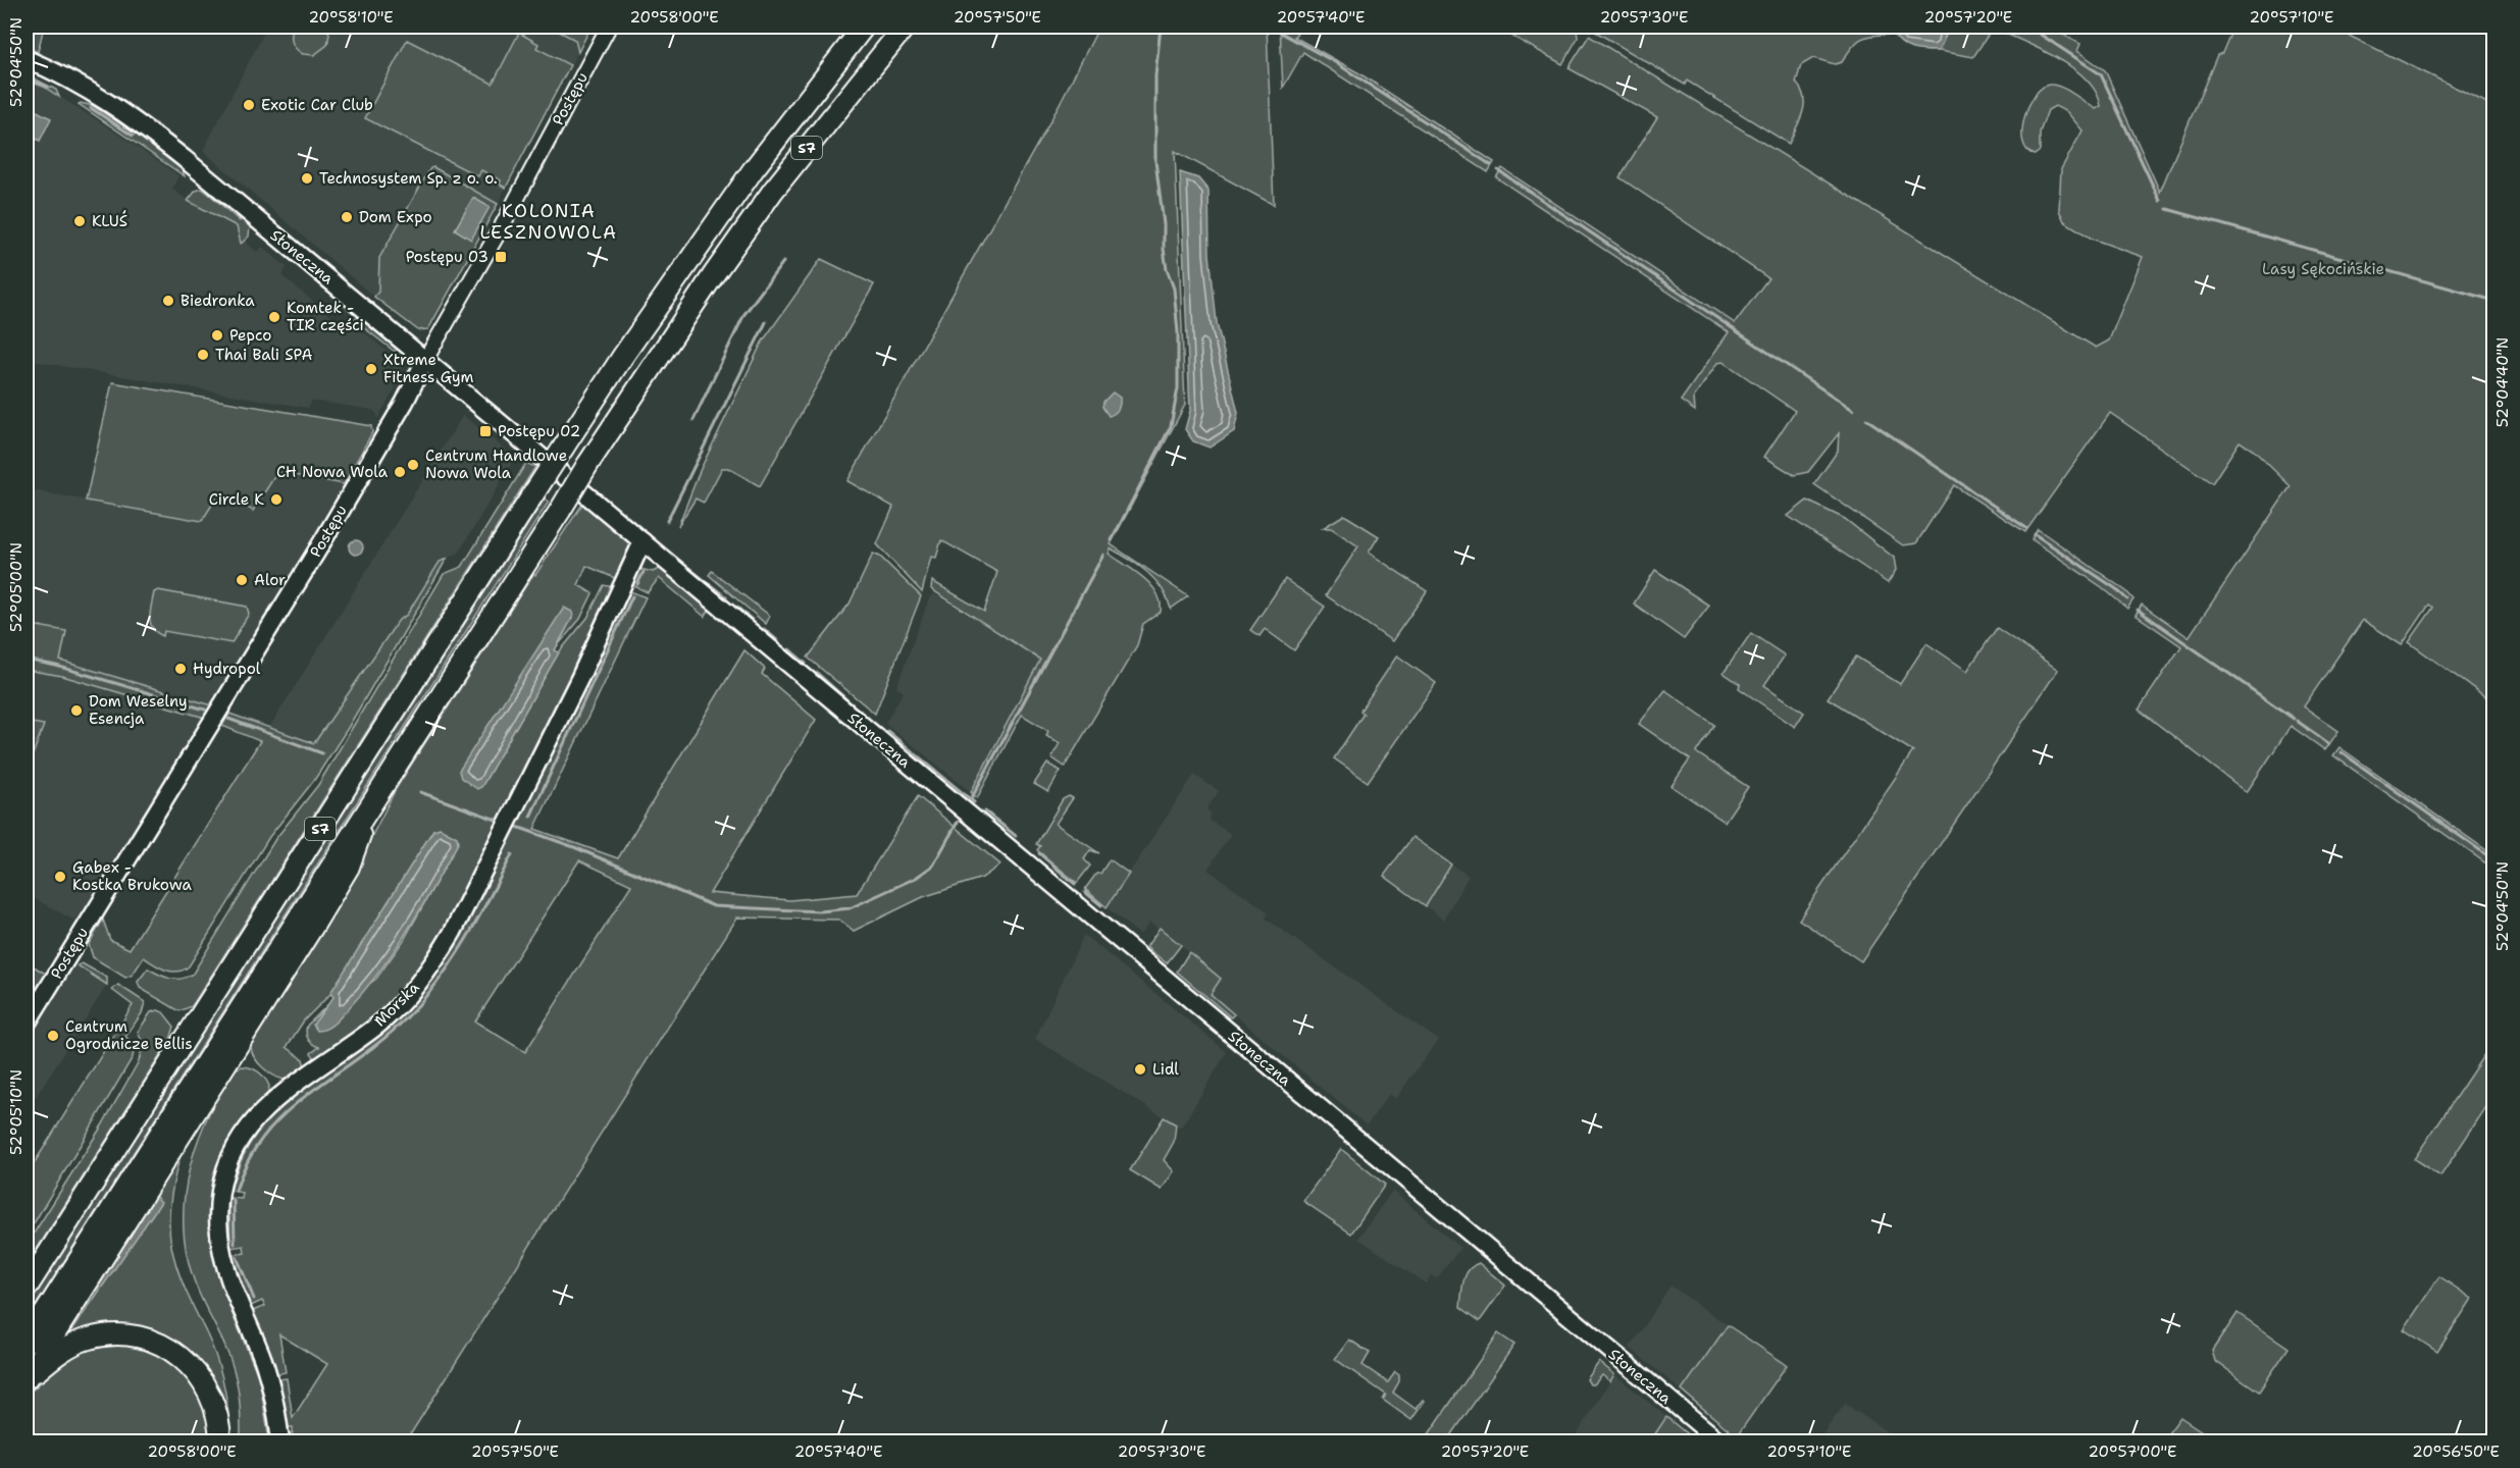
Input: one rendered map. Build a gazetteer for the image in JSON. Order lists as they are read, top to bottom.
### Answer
{
  "streets": {
    "highway": ["S7"],
    "main road": ["Postępu", "Słoneczna", "Morska"]
  },
  "crossings": [
    ["Postępu", "Słoneczna"],
    ["Słoneczna", "Morska"]
  ],
  "districts": ["KOLONIA LESZNOWOLA"],
  "parks": ["Lasy Sękocińskie"],
  "places": {
    "other": [
      "Exotic Car Club",
      "Technosystem Sp. z o. o.",
      "Dom Expo",
      "KLUŚ",
      "Biedronka",
      "Komtek - TIR części",
      "Pepco",
      "Thai Bali SPA",
      "Xtreme Fitness Gym",
      "Centrum Handlowe Nowa Wola",
      "CH Nowa Wola",
      "Circle K",
      "Alor",
      "Hydropol",
      "Dom Weselny Esencja",
      "Gabex - Kostka Brukowa",
      "Centrum Ogrodnicze Bellis",
      "Lidl"
    ],
    "transit": ["Postępu 03", "Postępu 02"]
  },
  "coordinates": [
    "20°58'10\"E",
    "20°58'00\"E",
    "20°57'50\"E",
    "20°57'40\"E",
    "20°57'30\"E",
    "20°57'20\"E",
    "20°57'10\"E",
    "52°04'50\"N",
    "52°04'40\"N",
    "52°05'00\"N",
    "52°05'10\"N",
    "20°57'00\"E",
    "20°56'50\"E"
  ]
}
